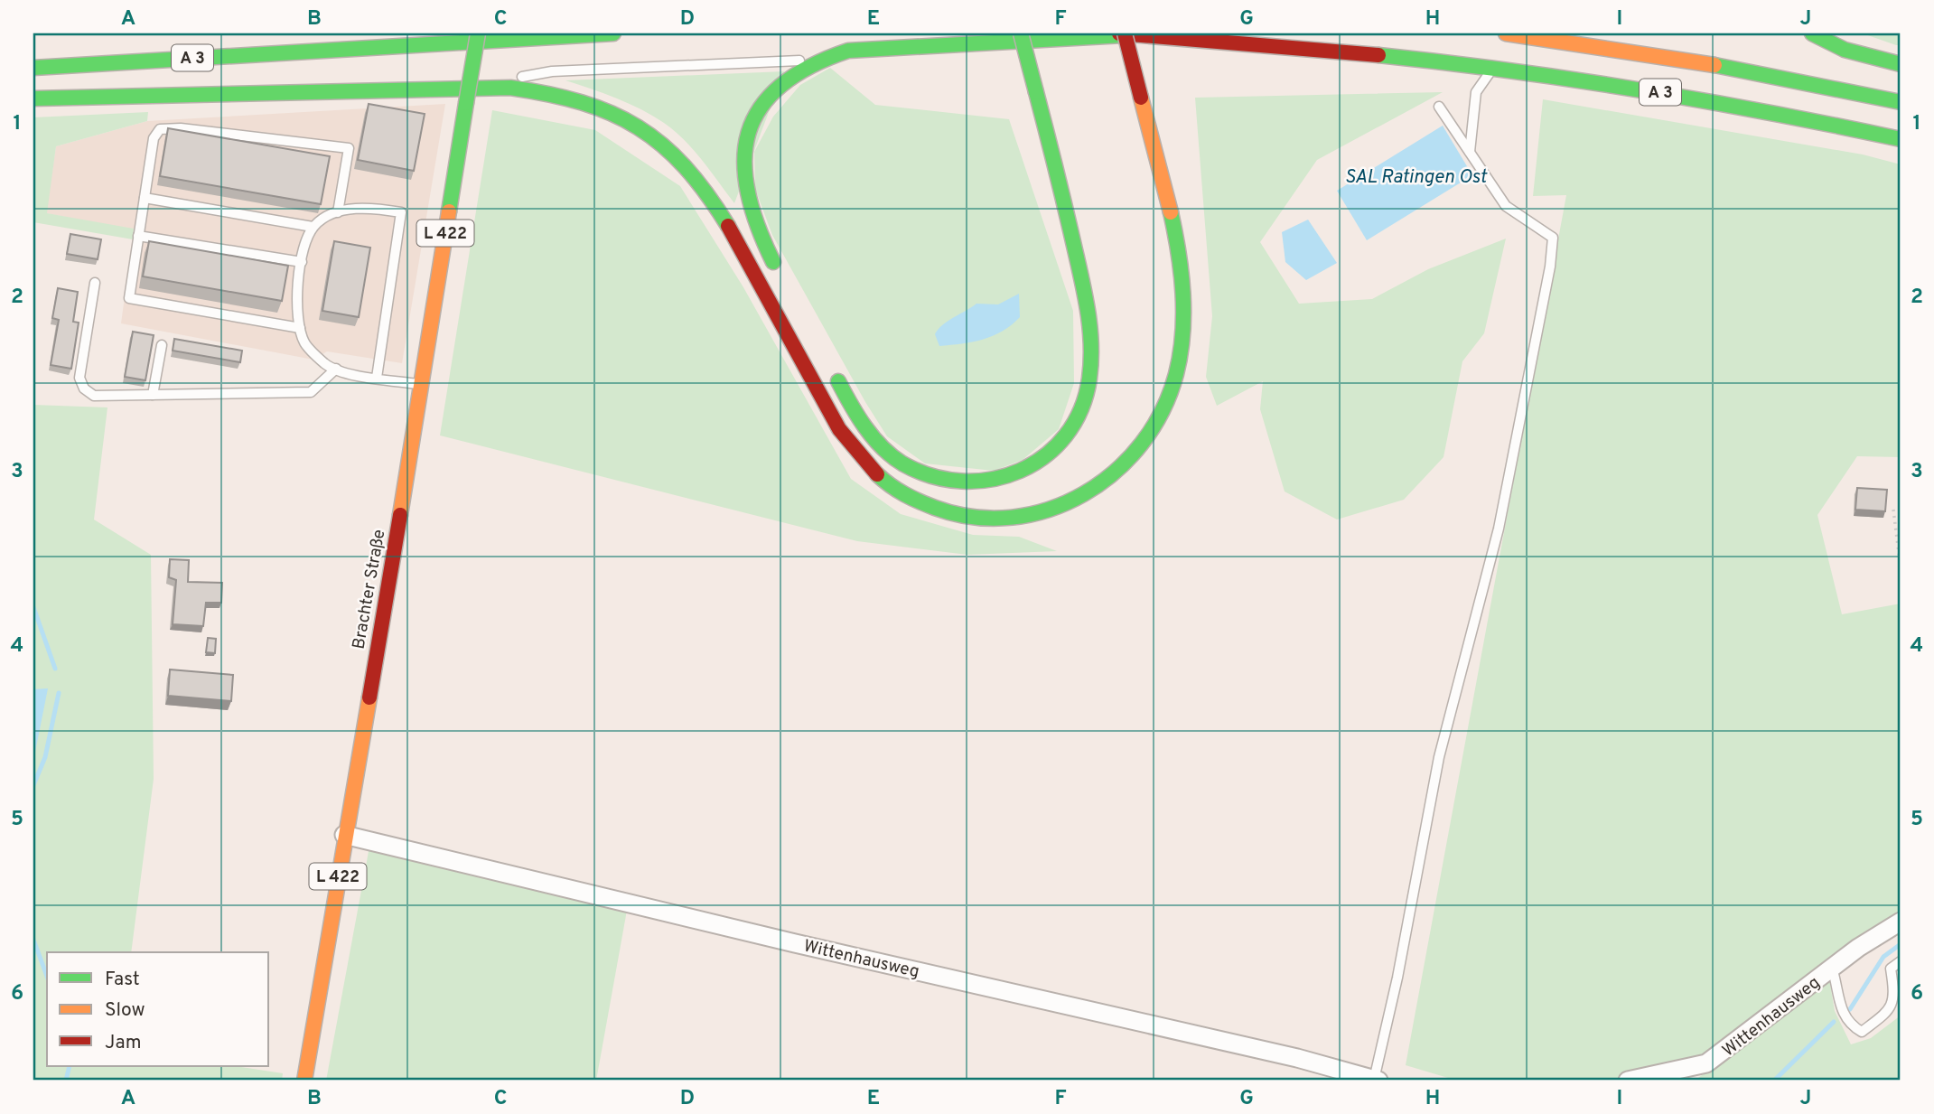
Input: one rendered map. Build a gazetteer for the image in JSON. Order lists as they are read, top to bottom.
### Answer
{
  "streets": {
    "main road": ["A 3", "L 422", "Brachter Straße"],
    "street": ["Wittenhausweg"]
  },
  "crossings": [
    ["Brachter Straße", "Wittenhausweg"]
  ],
  "water": ["SAL Ratingen Ost"],
  "legend": ["Fast", "Slow", "Jam"],
  "grid": {
    "columns": [
      "A",
      "B",
      "C",
      "D",
      "E",
      "F",
      "G",
      "H",
      "I",
      "J"
    ],
    "rows": [
      "1",
      "2",
      "3",
      "4",
      "5",
      "6"
    ]
  }
}
